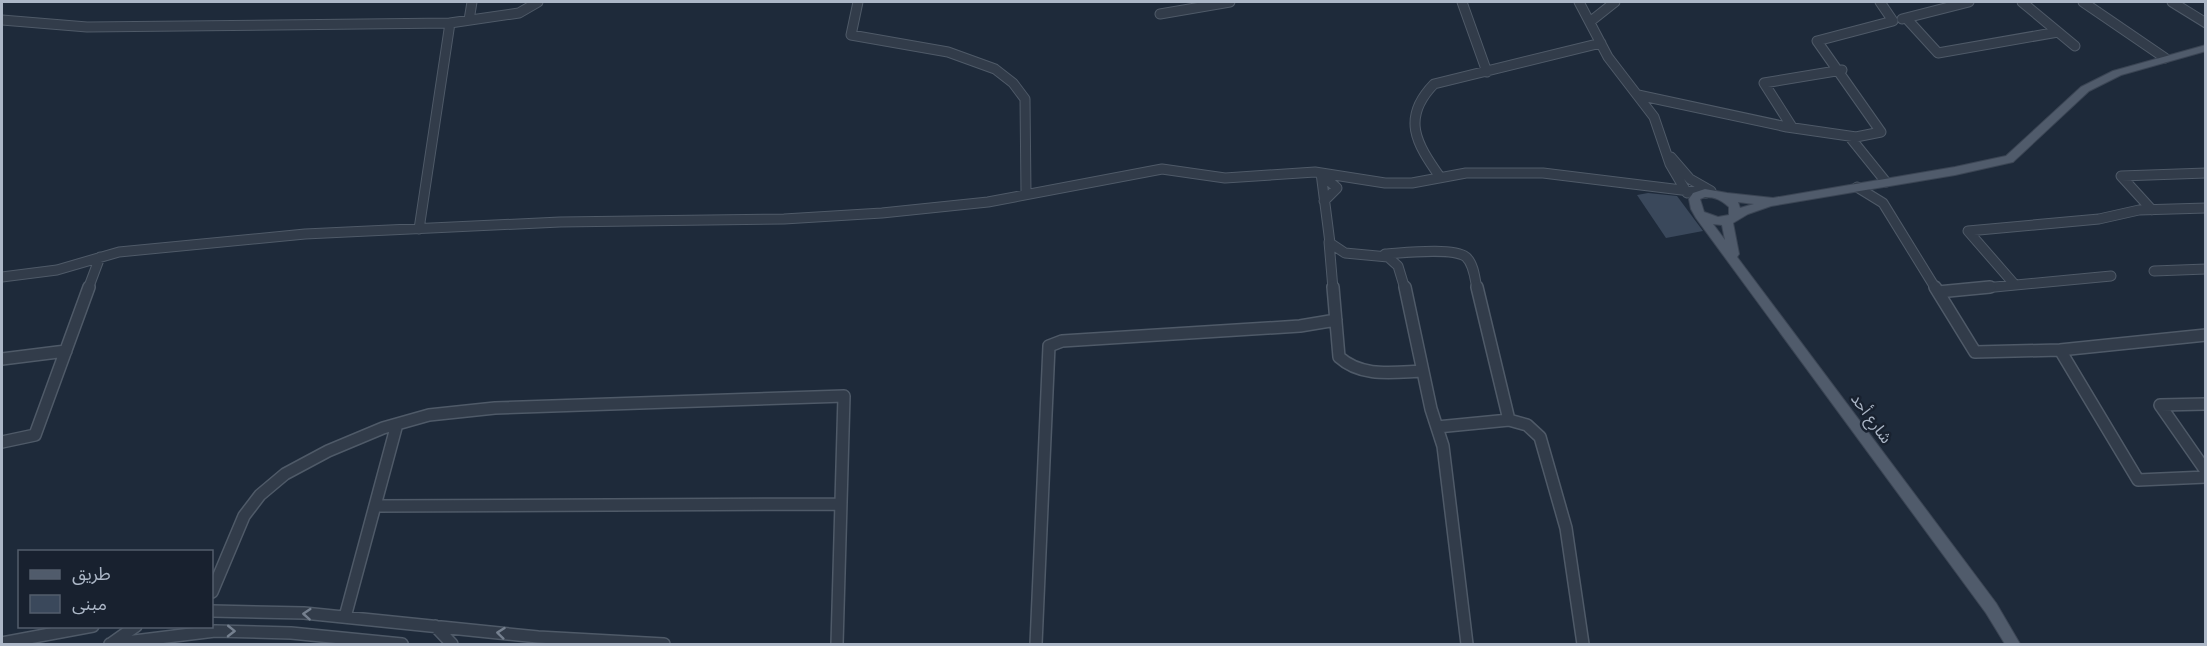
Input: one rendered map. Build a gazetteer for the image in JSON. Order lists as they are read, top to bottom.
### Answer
{
  "streets": {
    "main road": ["شارع أحد"]
  },
  "legend": ["طريق", "مبنى"]
}
